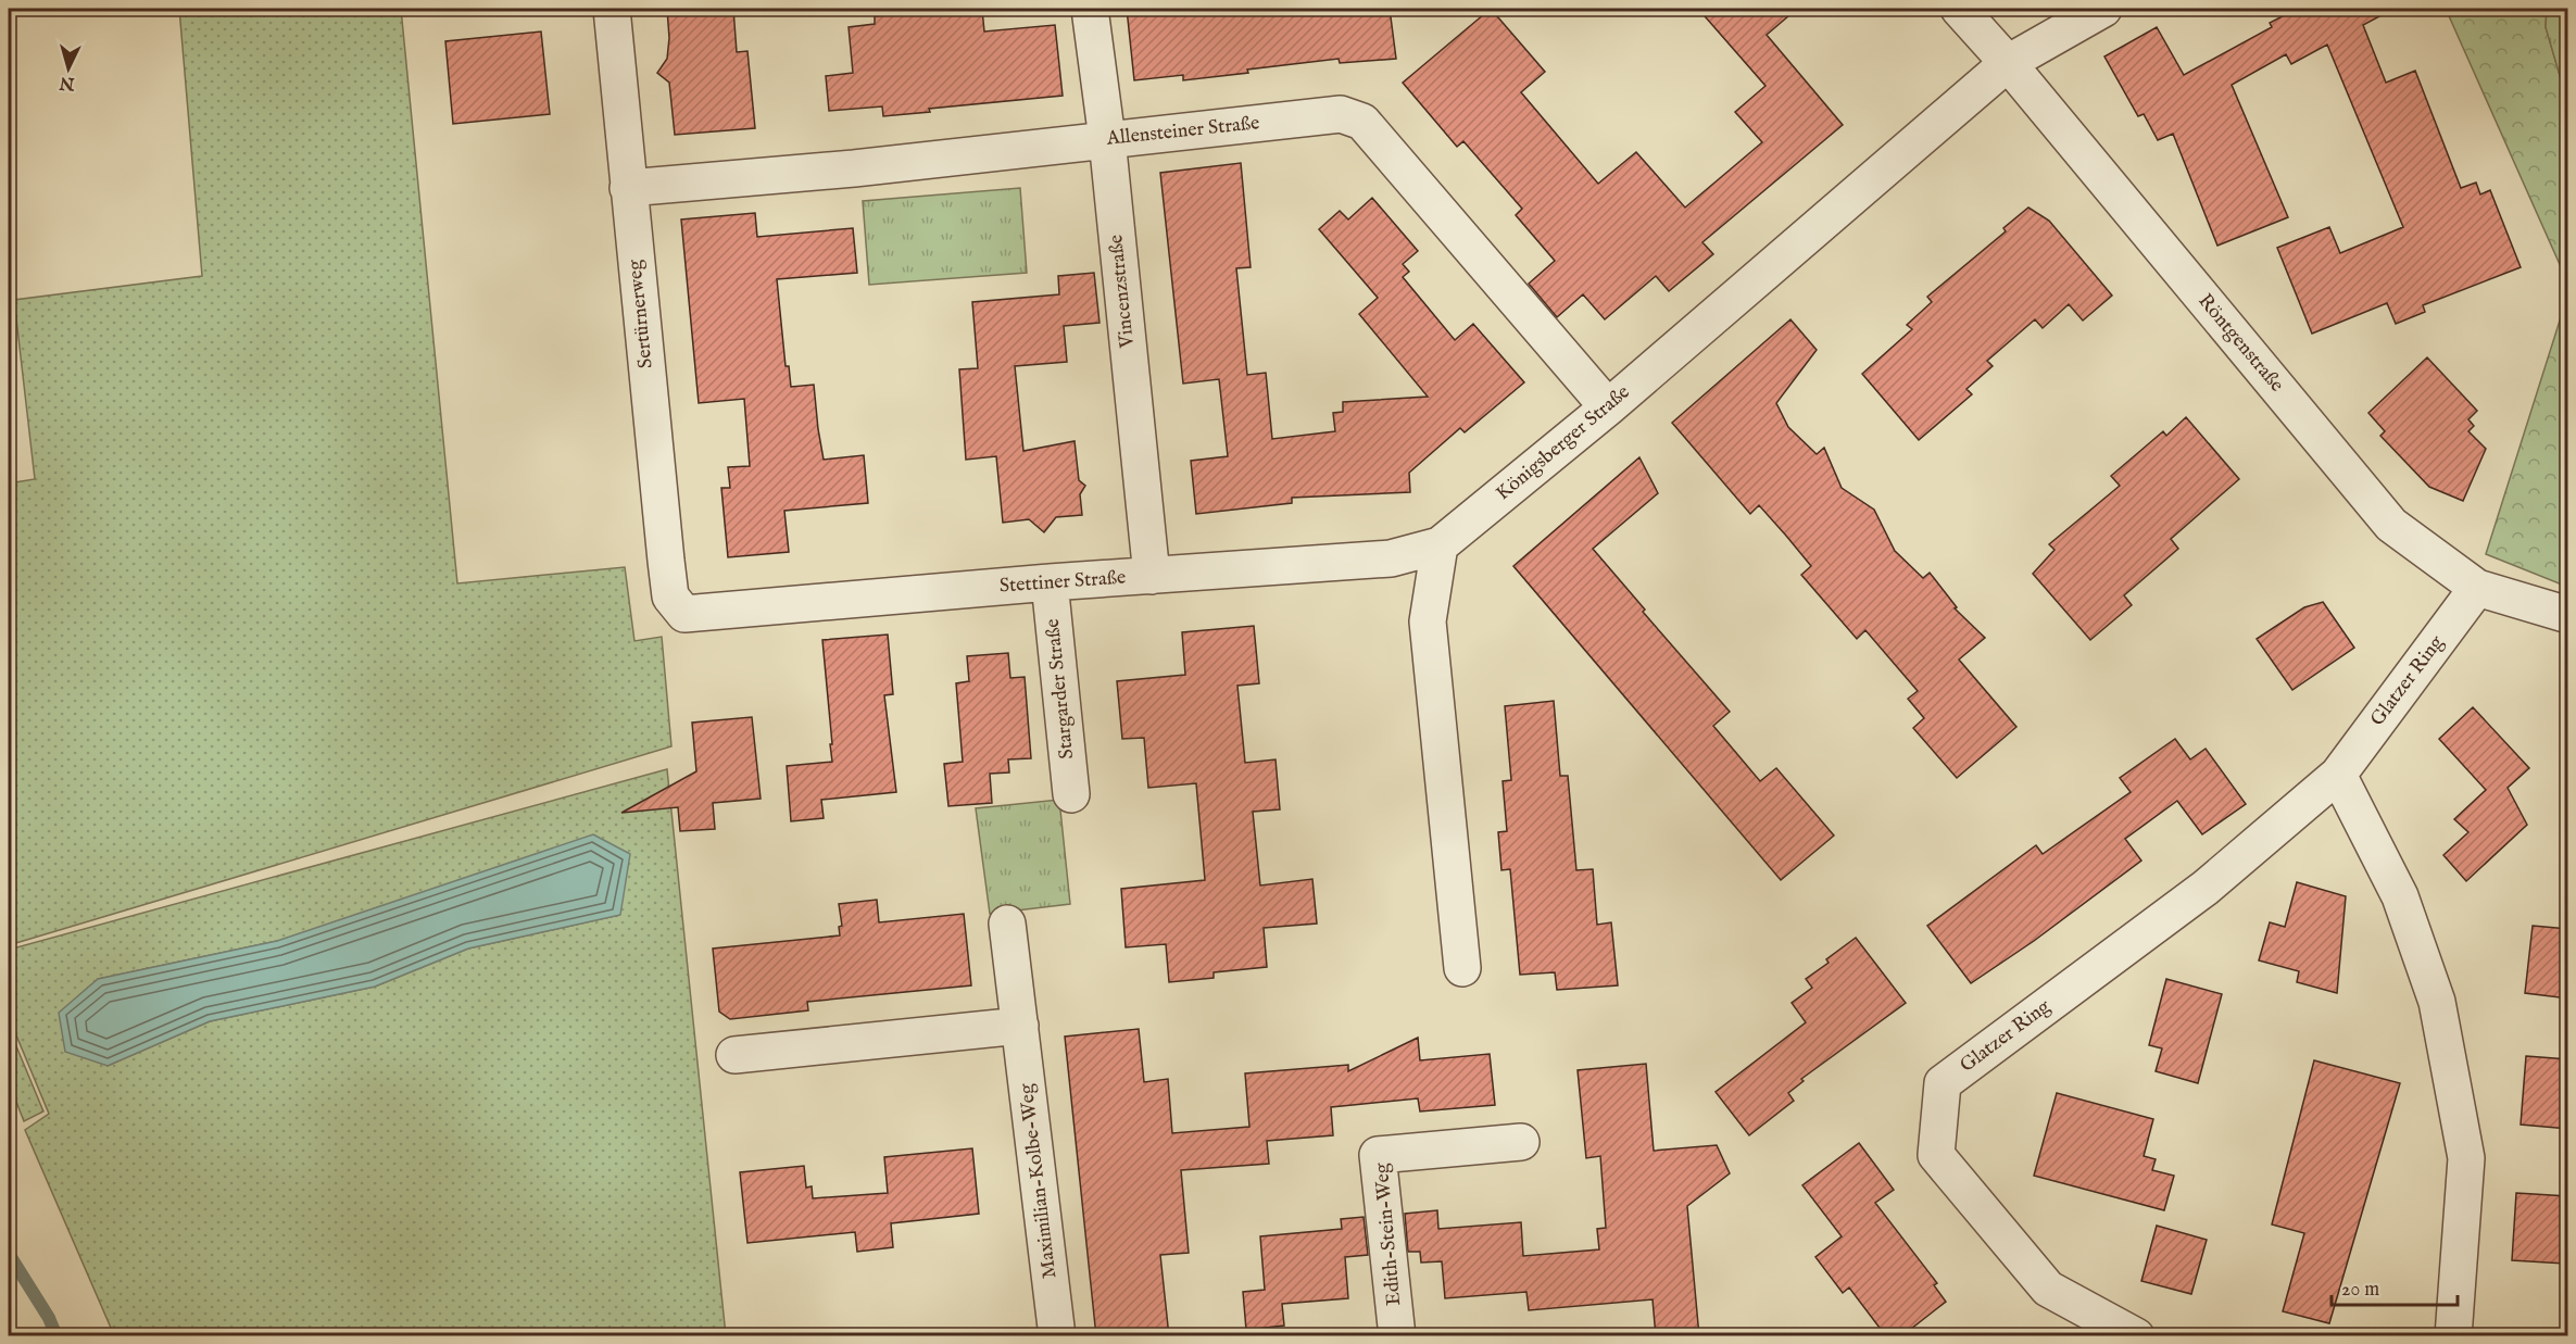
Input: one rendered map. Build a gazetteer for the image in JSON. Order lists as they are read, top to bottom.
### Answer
{
  "streets": {
    "street": [
      "Allensteiner Straße",
      "Vincenzstraße",
      "Sertürnerweg",
      "Röntgenstraße",
      "Königsberger Straße",
      "Stettiner Straße",
      "Glatzer Ring",
      "Stargarder Straße",
      "Maximilian-Kolbe-Weg",
      "Edith-Stein-Weg"
    ]
  },
  "crossings": [
    ["Allensteiner Straße", "Vincenzstraße"],
    ["Allensteiner Straße", "Sertürnerweg"],
    ["Allensteiner Straße", "Königsberger Straße"],
    ["Vincenzstraße", "Stettiner Straße"],
    ["Sertürnerweg", "Stettiner Straße"],
    ["Röntgenstraße", "Königsberger Straße"],
    ["Röntgenstraße", "Glatzer Ring"],
    ["Königsberger Straße", "Stettiner Straße"],
    ["Stettiner Straße", "Stargarder Straße"]
  ],
  "scale_bar": "20 m",
  "north": "bottom"
}
